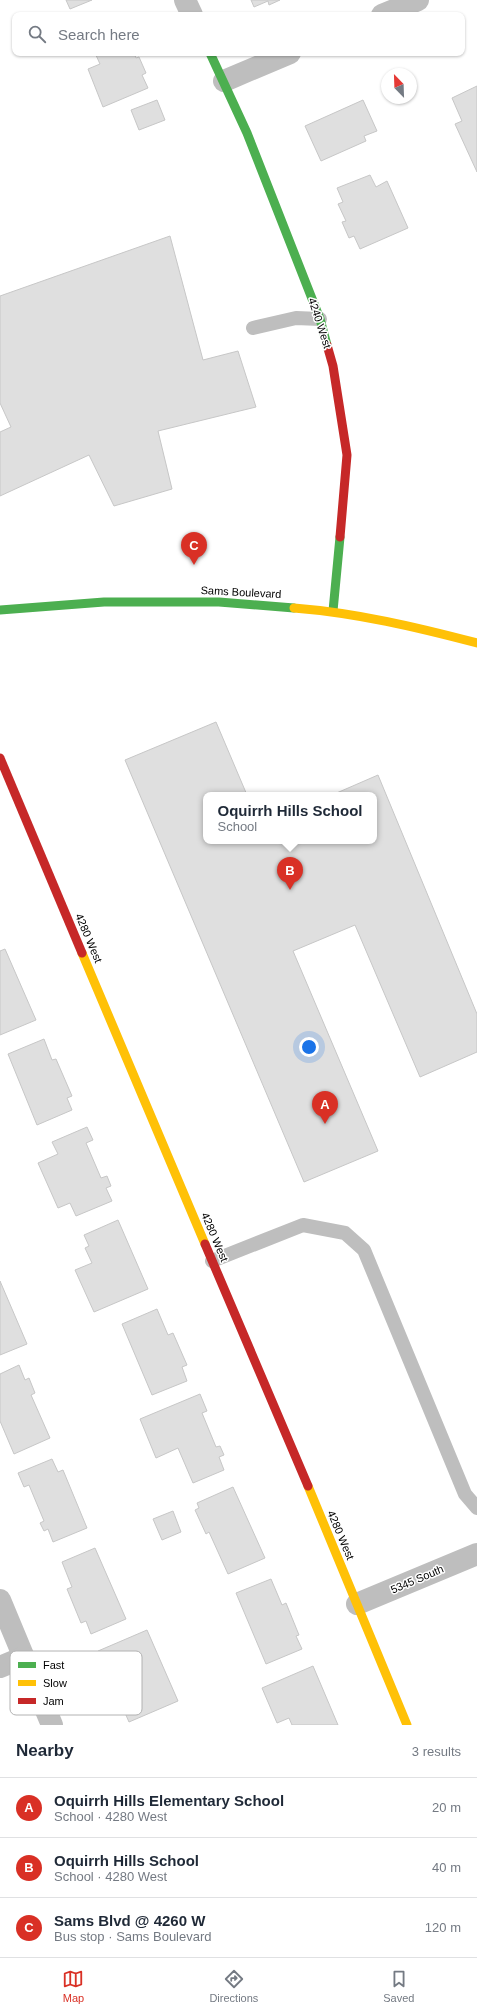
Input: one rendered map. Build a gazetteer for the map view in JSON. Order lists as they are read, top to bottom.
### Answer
{
  "streets": {
    "street": [
      "4240 West",
      "Sams Boulevard",
      "4280 West",
      "5345 South"
    ]
  },
  "crossings": [
    ["4240 West", "Sams Boulevard"],
    ["4280 West", "5345 South"]
  ],
  "legend": ["Fast", "Slow", "Jam"],
  "north": "top left",
  "page": {
    "search": "Search here",
    "pins": ["C", "B", "A"],
    "popup": ["Oquirrh Hills School", "School"],
    "heading": ["Nearby", "3 results"],
    "list": [
      {
        "mark": "A",
        "name": "Oquirrh Hills Elementary School",
        "note": "School · 4280 West",
        "value": "20 m"
      },
      {
        "mark": "B",
        "name": "Oquirrh Hills School",
        "note": "School · 4280 West",
        "value": "40 m"
      },
      {
        "mark": "C",
        "name": "Sams Blvd @ 4260 W",
        "note": "Bus stop · Sams Boulevard",
        "value": "120 m"
      }
    ],
    "nav": ["Map", "Directions", "Saved"]
  }
}
